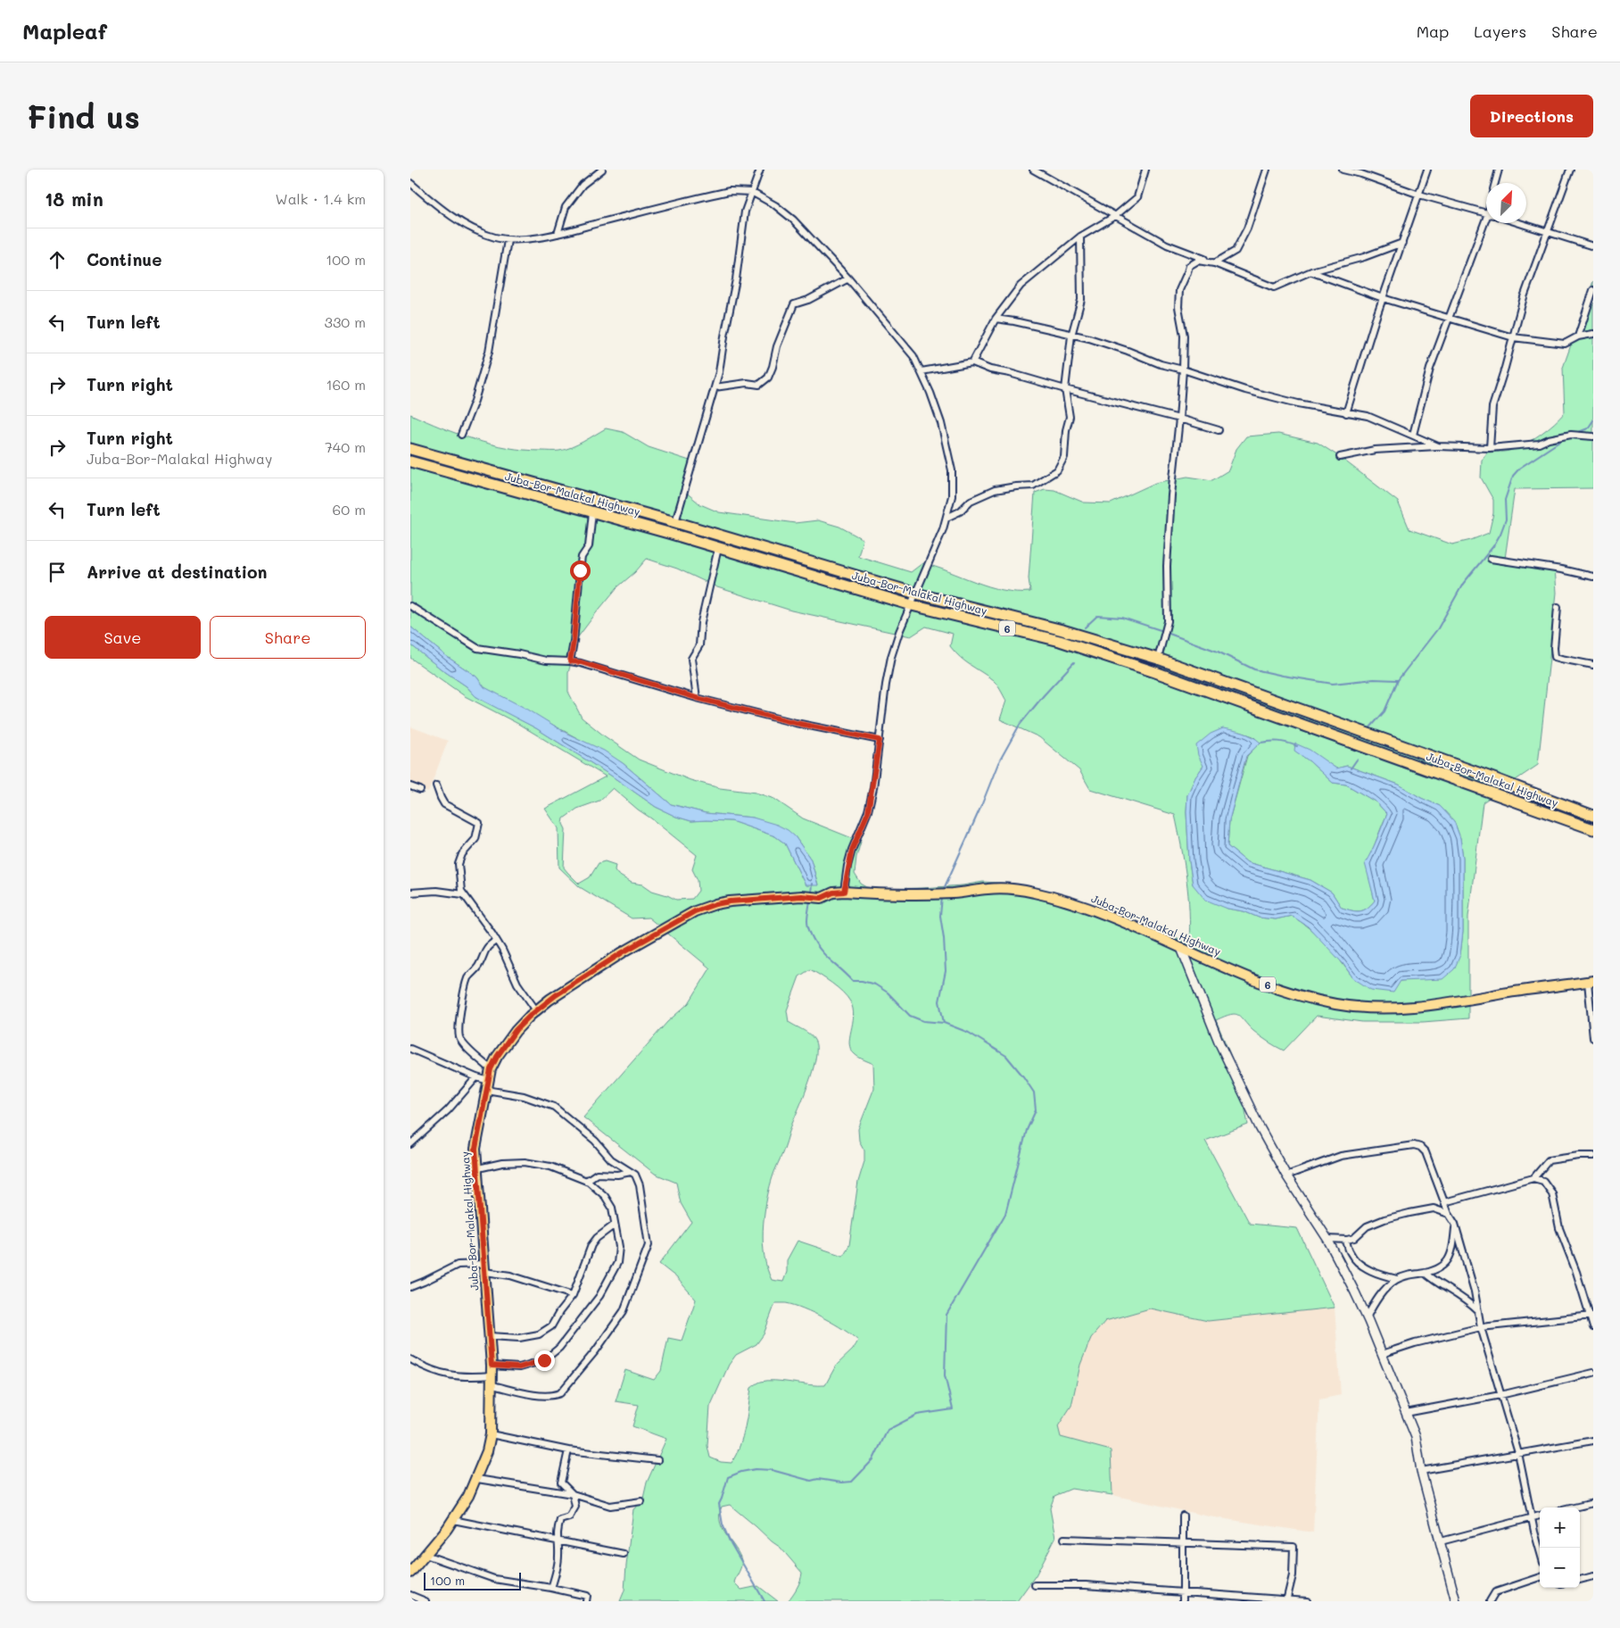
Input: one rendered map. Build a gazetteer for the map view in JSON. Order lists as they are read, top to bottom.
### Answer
{
  "streets": {
    "highway": ["Juba-Bor-Malakal Highway", "6"]
  },
  "scale_bar": "100 m",
  "north": "top right",
  "page": {
    "header": "Mapleaf",
    "nav": ["Map", "Layers", "Share"],
    "buttons": [
      "Directions",
      ["Save", "Share"]
    ],
    "title": "Find us",
    "heading": ["18 min", "Walk · 1.4 km"],
    "list": [
      ["Continue", "100 m"],
      ["Turn left", "330 m"],
      ["Turn right", "160 m"],
      ["Turn right", "Juba-Bor-Malakal Highway", "740 m"],
      ["Turn left", "60 m"],
      "Arrive at destination"
    ],
    "map_buttons": ["+", "−"],
    "scale": "100 m"
  }
}
